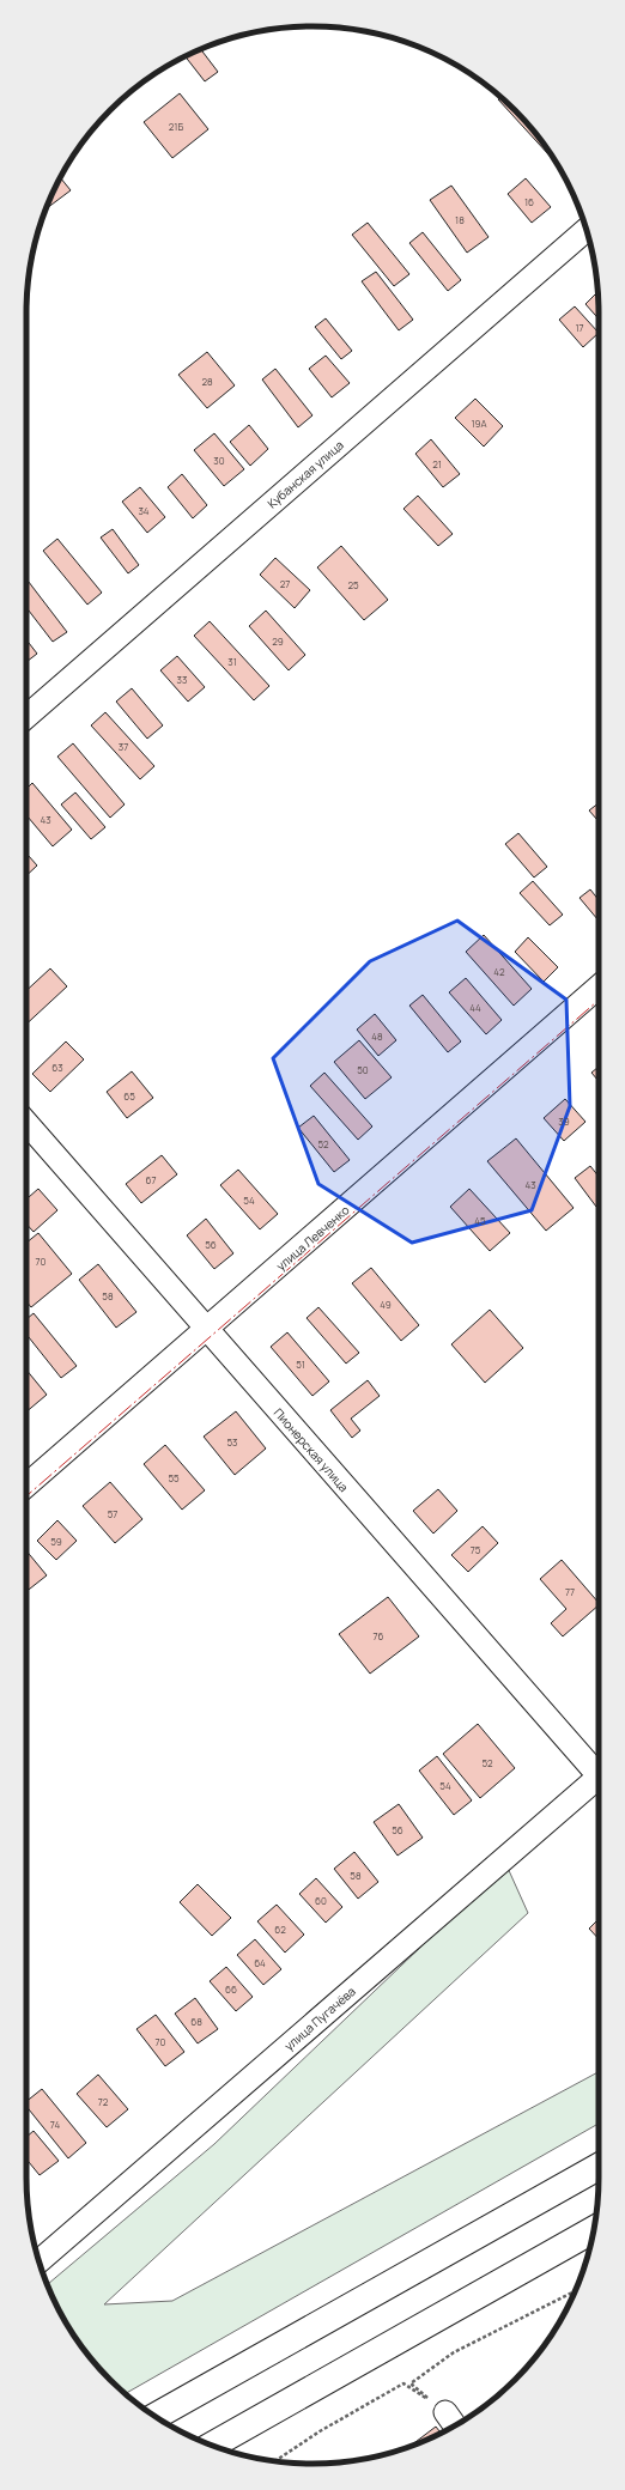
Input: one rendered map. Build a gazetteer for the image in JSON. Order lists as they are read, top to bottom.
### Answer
{
  "streets": {
    "street": [
      "Кубанская улица",
      "улица Левченко",
      "Пионерская улица",
      "улица Пугачёва"
    ]
  },
  "crossings": [
    ["улица Левченко", "Пионерская улица"]
  ],
  "house_numbers": [
    "21Б",
    "16",
    "18",
    "17",
    "28",
    "19А",
    "30",
    "21",
    "34",
    "27",
    "25",
    "29",
    "31",
    "33",
    "37",
    "43",
    "42",
    "44",
    "48",
    "63",
    "50",
    "65",
    "39",
    "52",
    "67",
    "43",
    "54",
    "45",
    "56",
    "70",
    "58",
    "49",
    "51",
    "53",
    "55",
    "57",
    "59",
    "75",
    "77",
    "76",
    "52",
    "54",
    "56",
    "58",
    "60",
    "62",
    "64",
    "66",
    "68",
    "70",
    "72",
    "74"
  ]
}
